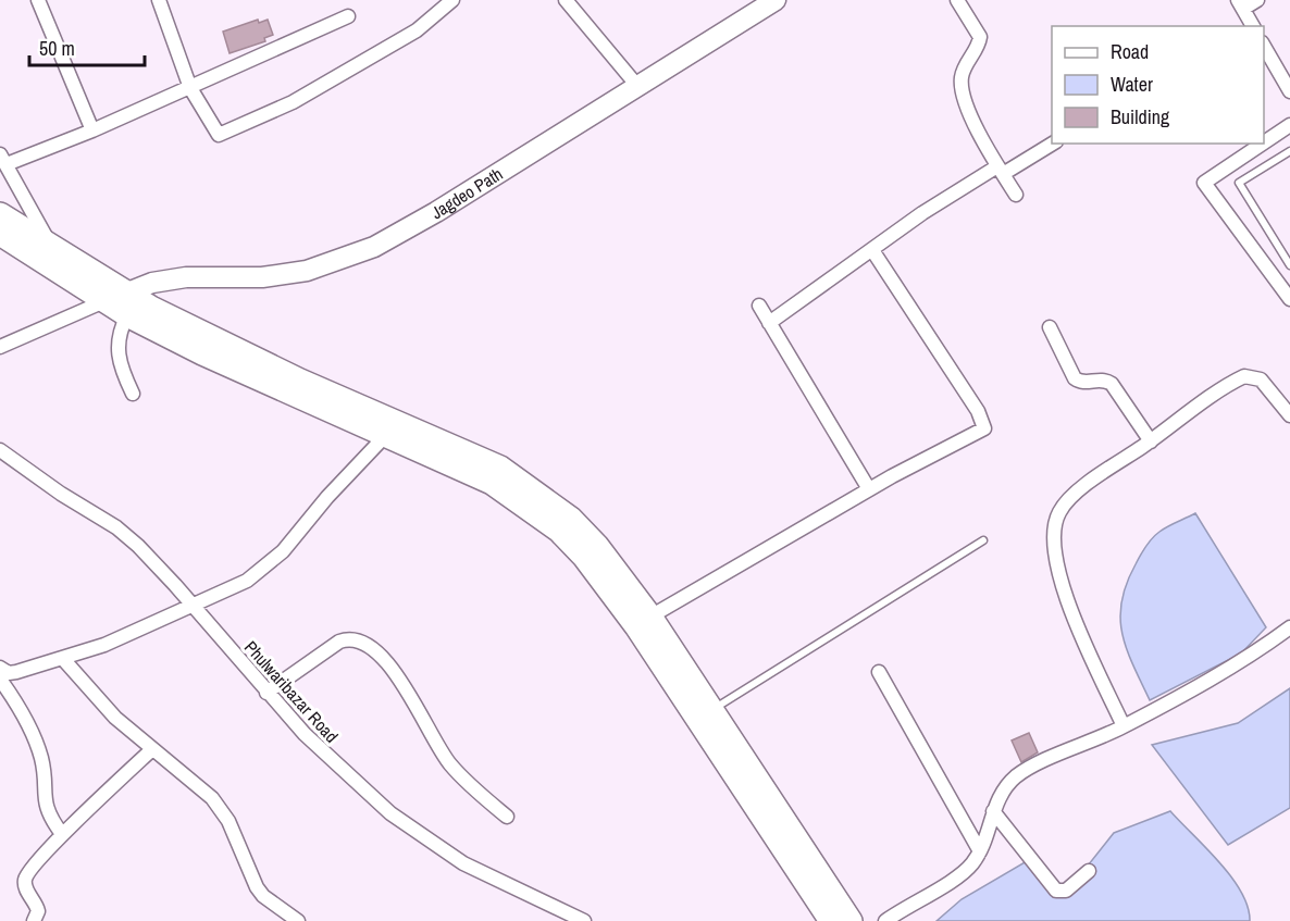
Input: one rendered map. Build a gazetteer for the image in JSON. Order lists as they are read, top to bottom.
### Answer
{
  "streets": {
    "main road": ["Jagdeo Path"],
    "street": ["Phulwaribazar Road"]
  },
  "legend": ["Road", "Water", "Building"],
  "scale_bar": "50 m"
}
